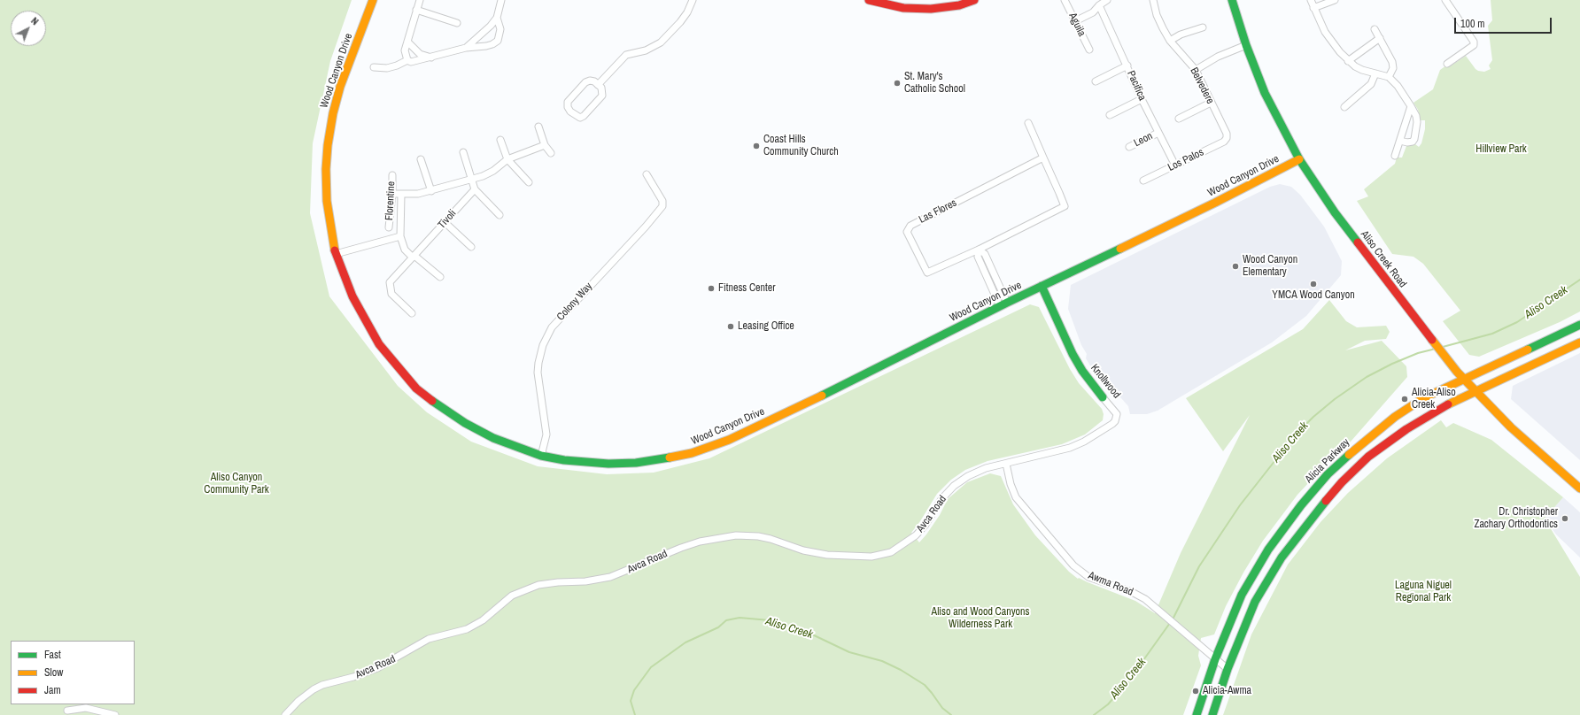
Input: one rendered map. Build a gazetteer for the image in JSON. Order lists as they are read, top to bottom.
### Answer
{
  "streets": {
    "main road": [
      "Wood Canyon Drive",
      "Aliso Creek Road",
      "Knollwood",
      "Alicia Parkway"
    ],
    "street": [
      "Aguila",
      "Pacifica",
      "Belvedere",
      "Leon",
      "Los Palos",
      "Florentine",
      "Las Flores",
      "Tivoli",
      "Colony Way",
      "Avca Road",
      "Awma Road"
    ]
  },
  "crossings": [
    ["Wood Canyon Drive", "Aliso Creek Road"],
    ["Wood Canyon Drive", "Colony Way"],
    ["Wood Canyon Drive", "Knollwood"],
    ["Pacifica", "Leon"],
    ["Pacifica", "Los Palos"],
    ["Belvedere", "Los Palos"],
    ["Aliso Creek Road", "Alicia Parkway"],
    ["Knollwood", "Avca Road"],
    ["Knollwood", "Awma Road"],
    ["Alicia Parkway", "Awma Road"],
    ["Avca Road", "Awma Road"]
  ],
  "water": ["Aliso Creek"],
  "parks": [
    "Hillview Park",
    "Aliso Canyon Community Park",
    "Laguna Niguel Regional Park",
    "Aliso and Wood Canyons Wilderness Park"
  ],
  "places": [
    "St. Mary's Catholic School",
    "Coast Hills Community Church",
    "Wood Canyon Elementary",
    "YMCA Wood Canyon",
    "Fitness Center",
    "Leasing Office",
    "Alicia-Aliso Creek",
    "Dr. Christopher Zachary Orthodontics",
    "Alicia-Awma"
  ],
  "legend": ["Fast", "Slow", "Jam"],
  "scale_bar": "100 m",
  "north": "top right"
}
